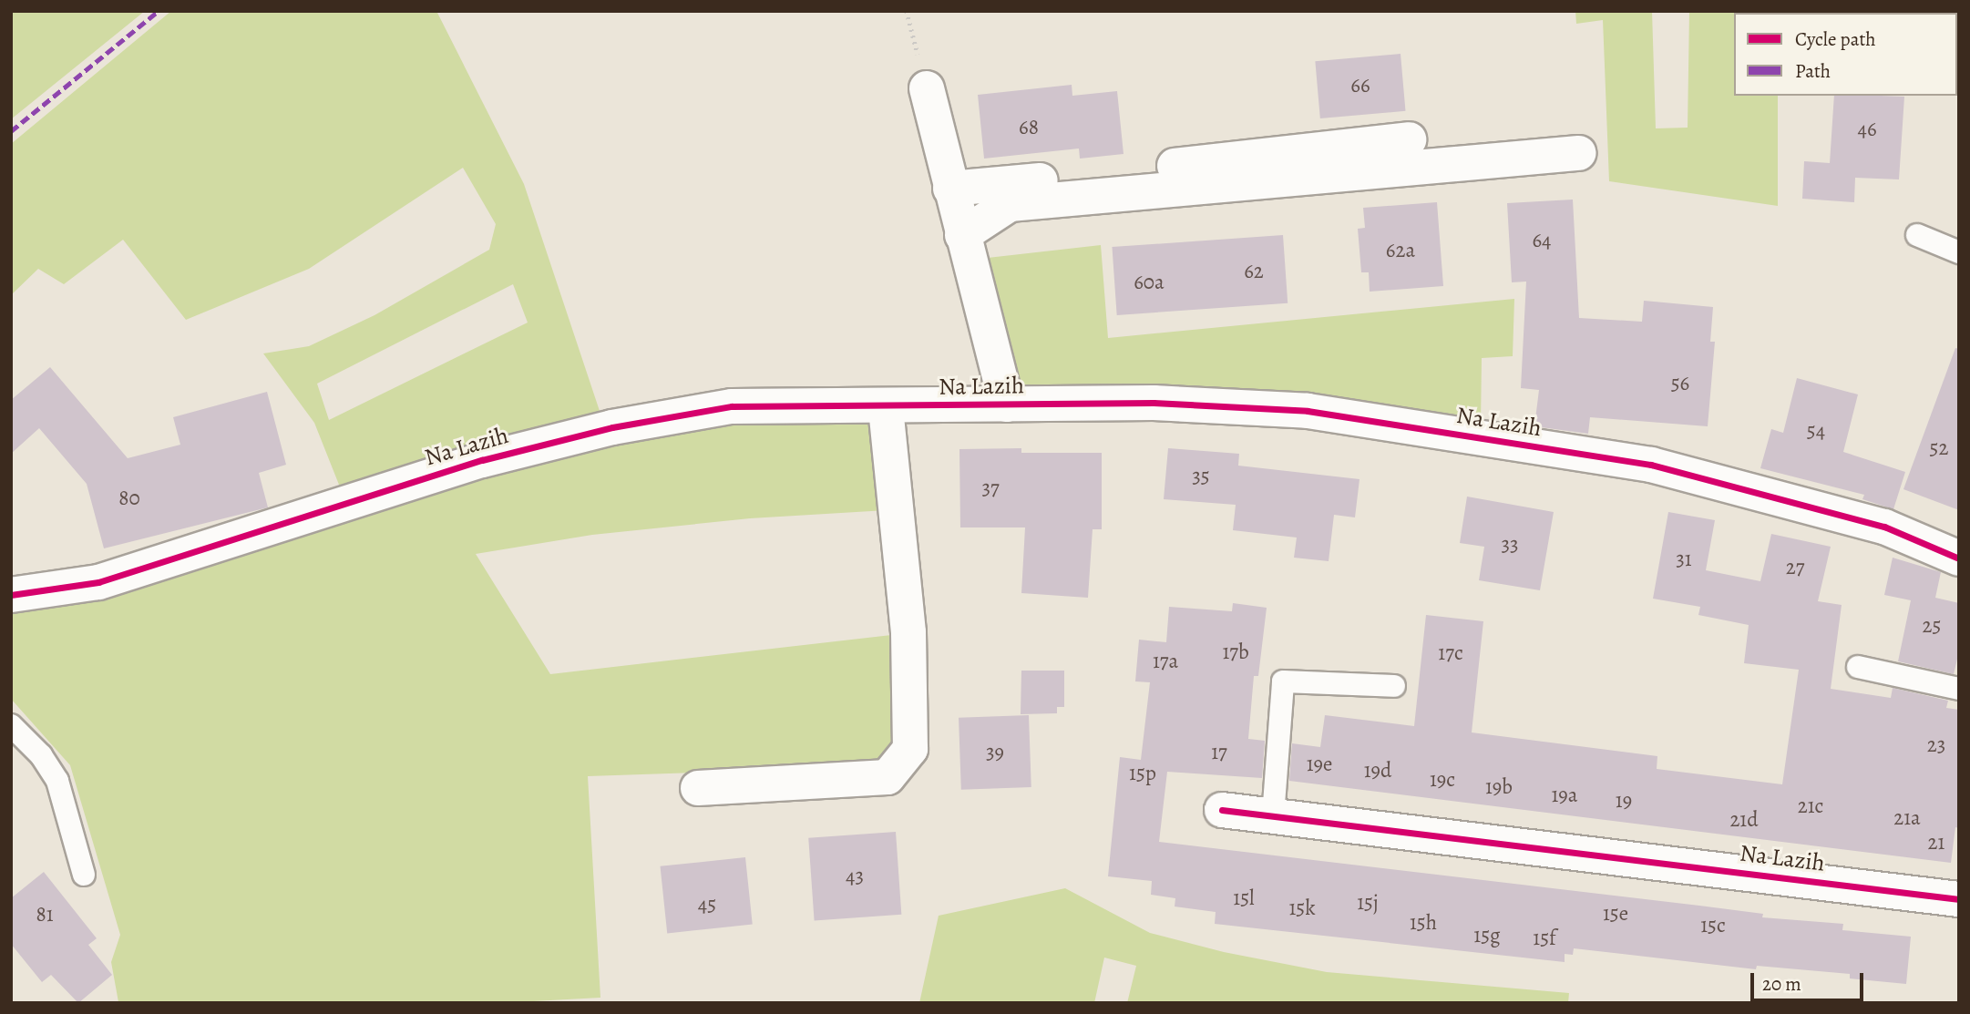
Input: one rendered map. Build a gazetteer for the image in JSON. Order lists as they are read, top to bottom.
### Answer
{
  "streets": {
    "street": ["Na Lazih"]
  },
  "house_numbers": [
    "66",
    "68",
    "46",
    "64",
    "62a",
    "62",
    "60a",
    "56",
    "54",
    "52",
    "35",
    "37",
    "80",
    "33",
    "31",
    "27",
    "25",
    "17b",
    "17c",
    "17a",
    "23",
    "39",
    "17",
    "19e",
    "19d",
    "15p",
    "19c",
    "19b",
    "19a",
    "19",
    "21c",
    "21a",
    "21d",
    "21",
    "43",
    "15l",
    "15j",
    "45",
    "15k",
    "15e",
    "81",
    "15h",
    "15c",
    "15g",
    "15f"
  ],
  "legend": ["Cycle path", "Path"],
  "scale_bar": "20 m"
}
